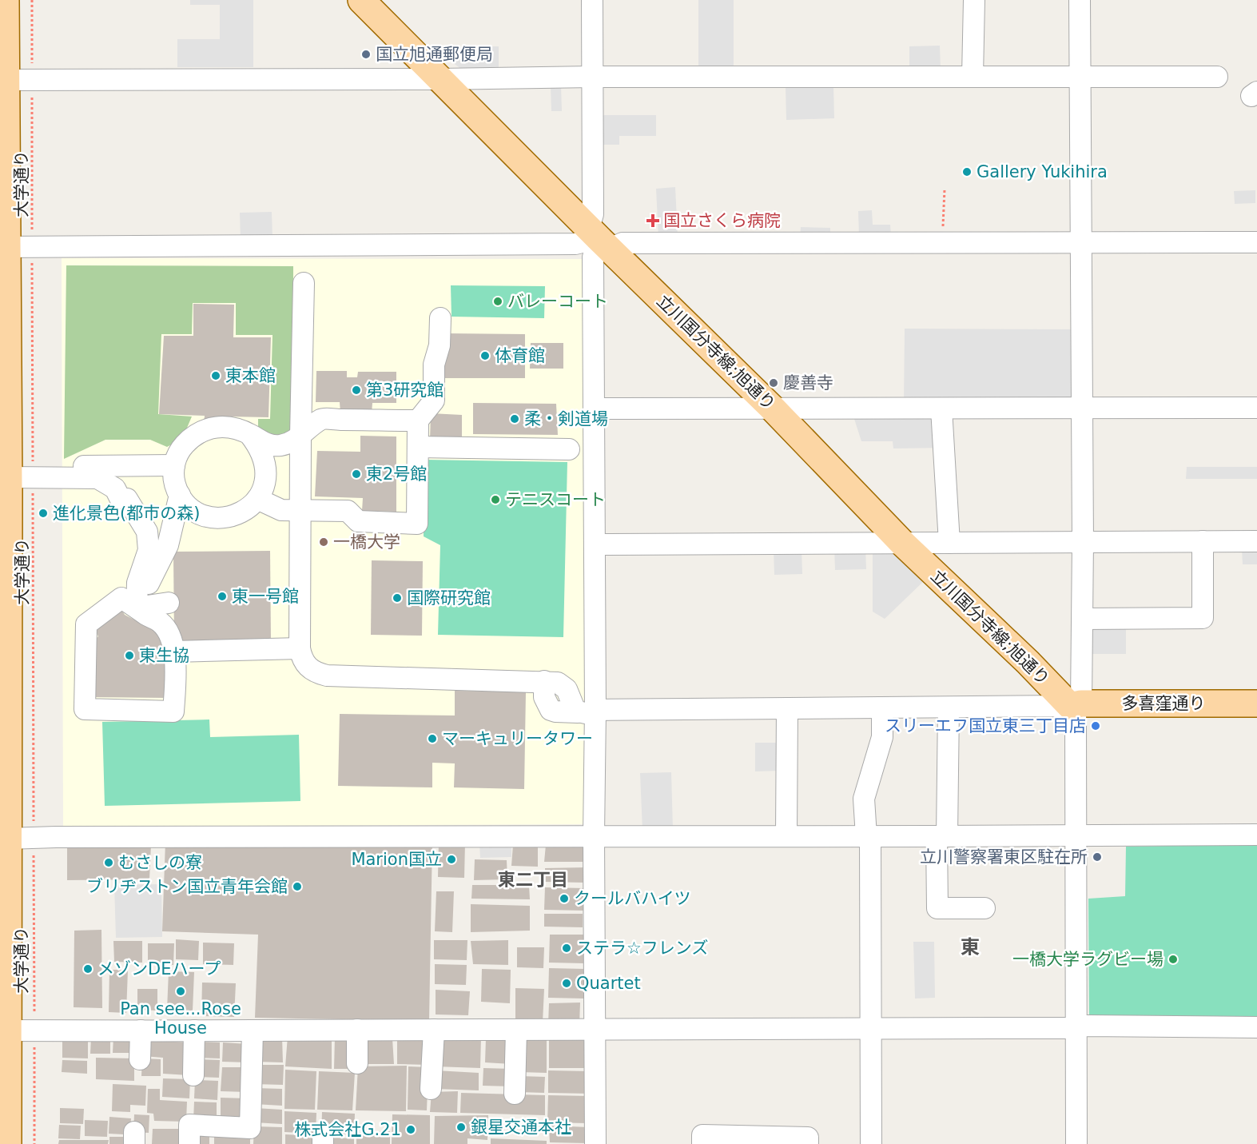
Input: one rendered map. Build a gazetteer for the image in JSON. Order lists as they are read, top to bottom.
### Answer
{
  "streets": {
    "main road": ["大学通り", "立川国分寺線;旭通り", "多喜窪通り"]
  },
  "crossings": [
    ["立川国分寺線;旭通り", "多喜窪通り"]
  ],
  "districts": ["東二丁目", "東"],
  "places": {
    "other": [
      "国立旭通郵便局",
      "Gallery Yukihira",
      "バレーコート",
      "体育館",
      "東本館",
      "慶善寺",
      "第3研究館",
      "柔・剣道場",
      "東2号館",
      "テニスコート",
      "進化景色(都市の森)",
      "一橋大学",
      "東一号館",
      "国際研究館",
      "東生協",
      "スリーエフ国立東三丁目店",
      "マーキュリータワー",
      "立川警察署東区駐在所",
      "Marion国立",
      "むさしの寮",
      "ブリヂストン国立青年会館",
      "クールバハイツ",
      "ステラ☆フレンズ",
      "一橋大学ラグビー場",
      "メゾンDEハープ",
      "Quartet",
      "Pan see...Rose House",
      "銀星交通本社",
      "株式会社G.21"
    ],
    "health": ["国立さくら病院"]
  }
}
